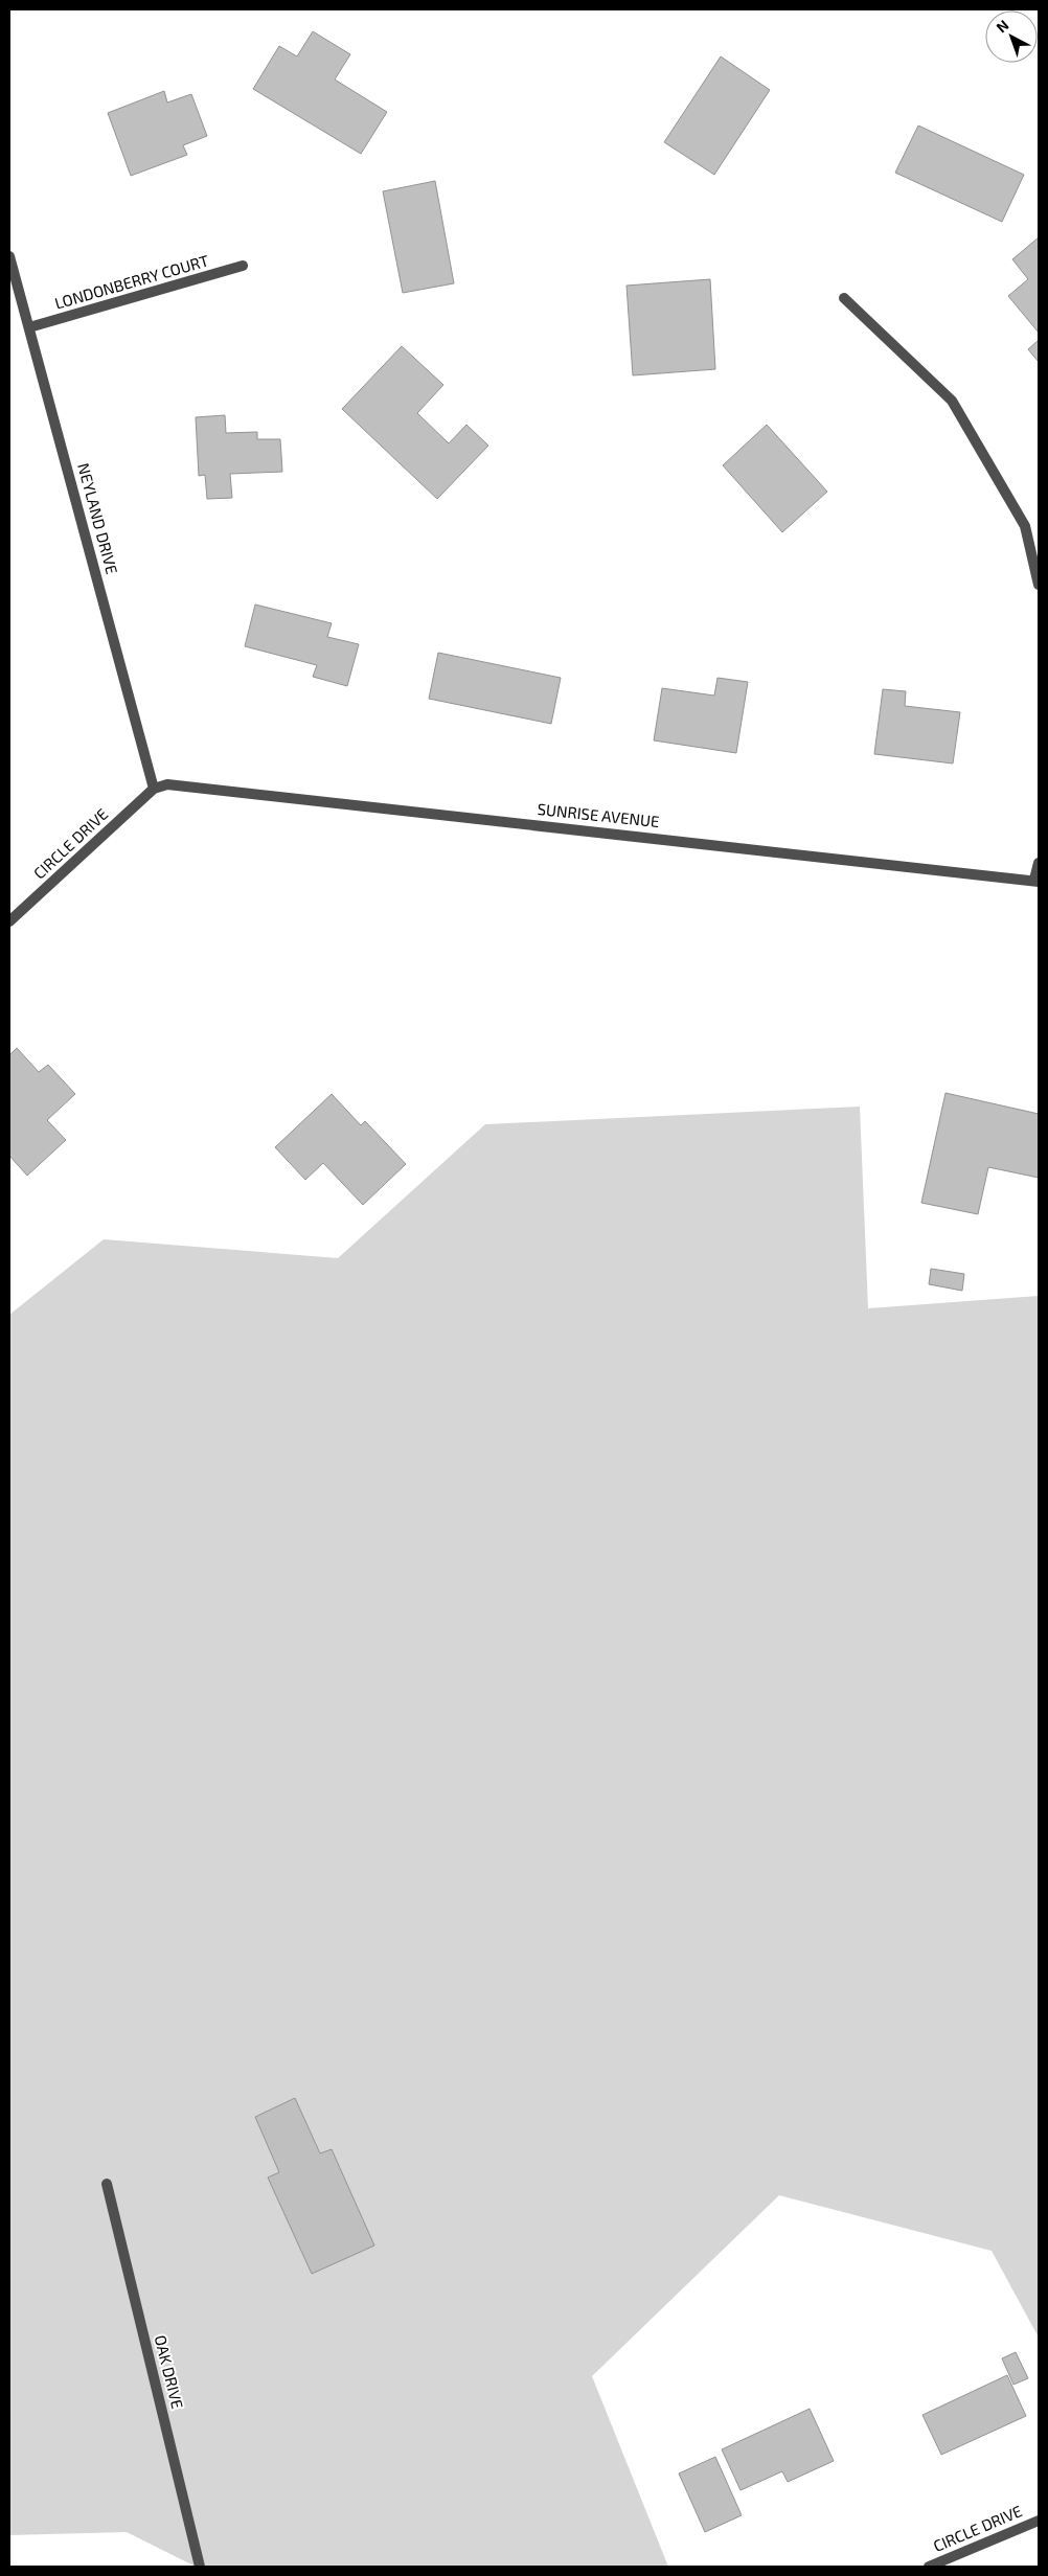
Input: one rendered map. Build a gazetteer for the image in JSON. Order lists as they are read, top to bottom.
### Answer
{
  "streets": {
    "street": [
      "LONDONBERRY COURT",
      "NEYLAND DRIVE",
      "SUNRISE AVENUE",
      "CIRCLE DRIVE",
      "OAK DRIVE"
    ]
  },
  "crossings": [
    ["LONDONBERRY COURT", "NEYLAND DRIVE"],
    ["NEYLAND DRIVE", "SUNRISE AVENUE"],
    ["NEYLAND DRIVE", "CIRCLE DRIVE"],
    ["SUNRISE AVENUE", "CIRCLE DRIVE"]
  ],
  "north": "top left"
}
